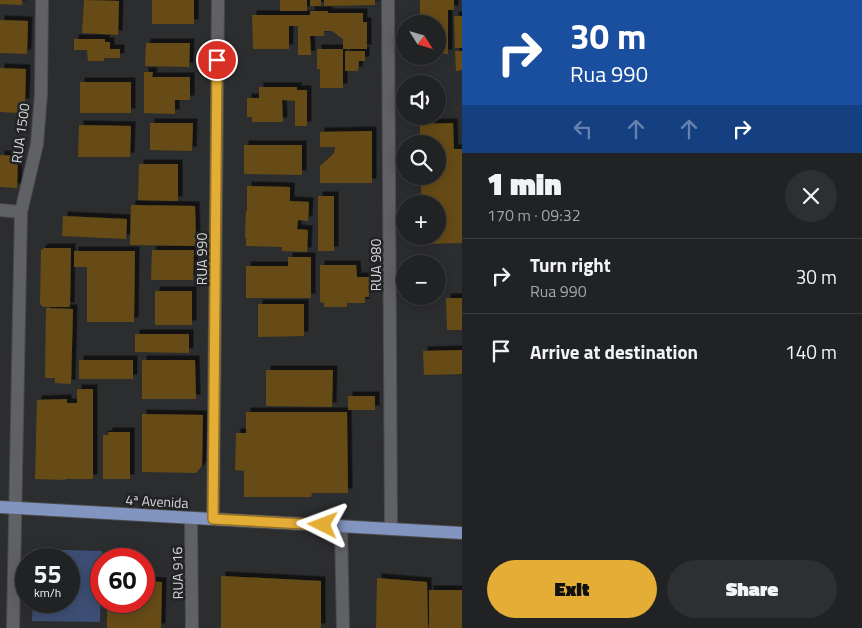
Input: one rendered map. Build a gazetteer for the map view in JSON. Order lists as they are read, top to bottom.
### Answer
{
  "streets": {
    "main road": ["4ª Avenida"],
    "street": [
      "RUA 1500",
      "RUA 990",
      "RUA 980",
      "RUA 916"
    ]
  },
  "crossings": [
    ["RUA 1500", "4ª Avenida"],
    ["RUA 990", "4ª Avenida"],
    ["RUA 980", "4ª Avenida"],
    ["4ª Avenida", "RUA 916"]
  ],
  "north": "bottom right",
  "page": {
    "turn": ["30 m", "Rua 990"],
    "map_buttons": ["+", "−"],
    "heading": ["1 min", "170 m · 09:32"],
    "list": [
      {
        "name": "Turn right",
        "note": "Rua 990",
        "value": "30 m"
      },
      {
        "name": "Arrive at destination",
        "value": "140 m"
      }
    ],
    "speed": "55 km/h",
    "limit": "60",
    "buttons": ["Exit", "Share"]
  }
}
